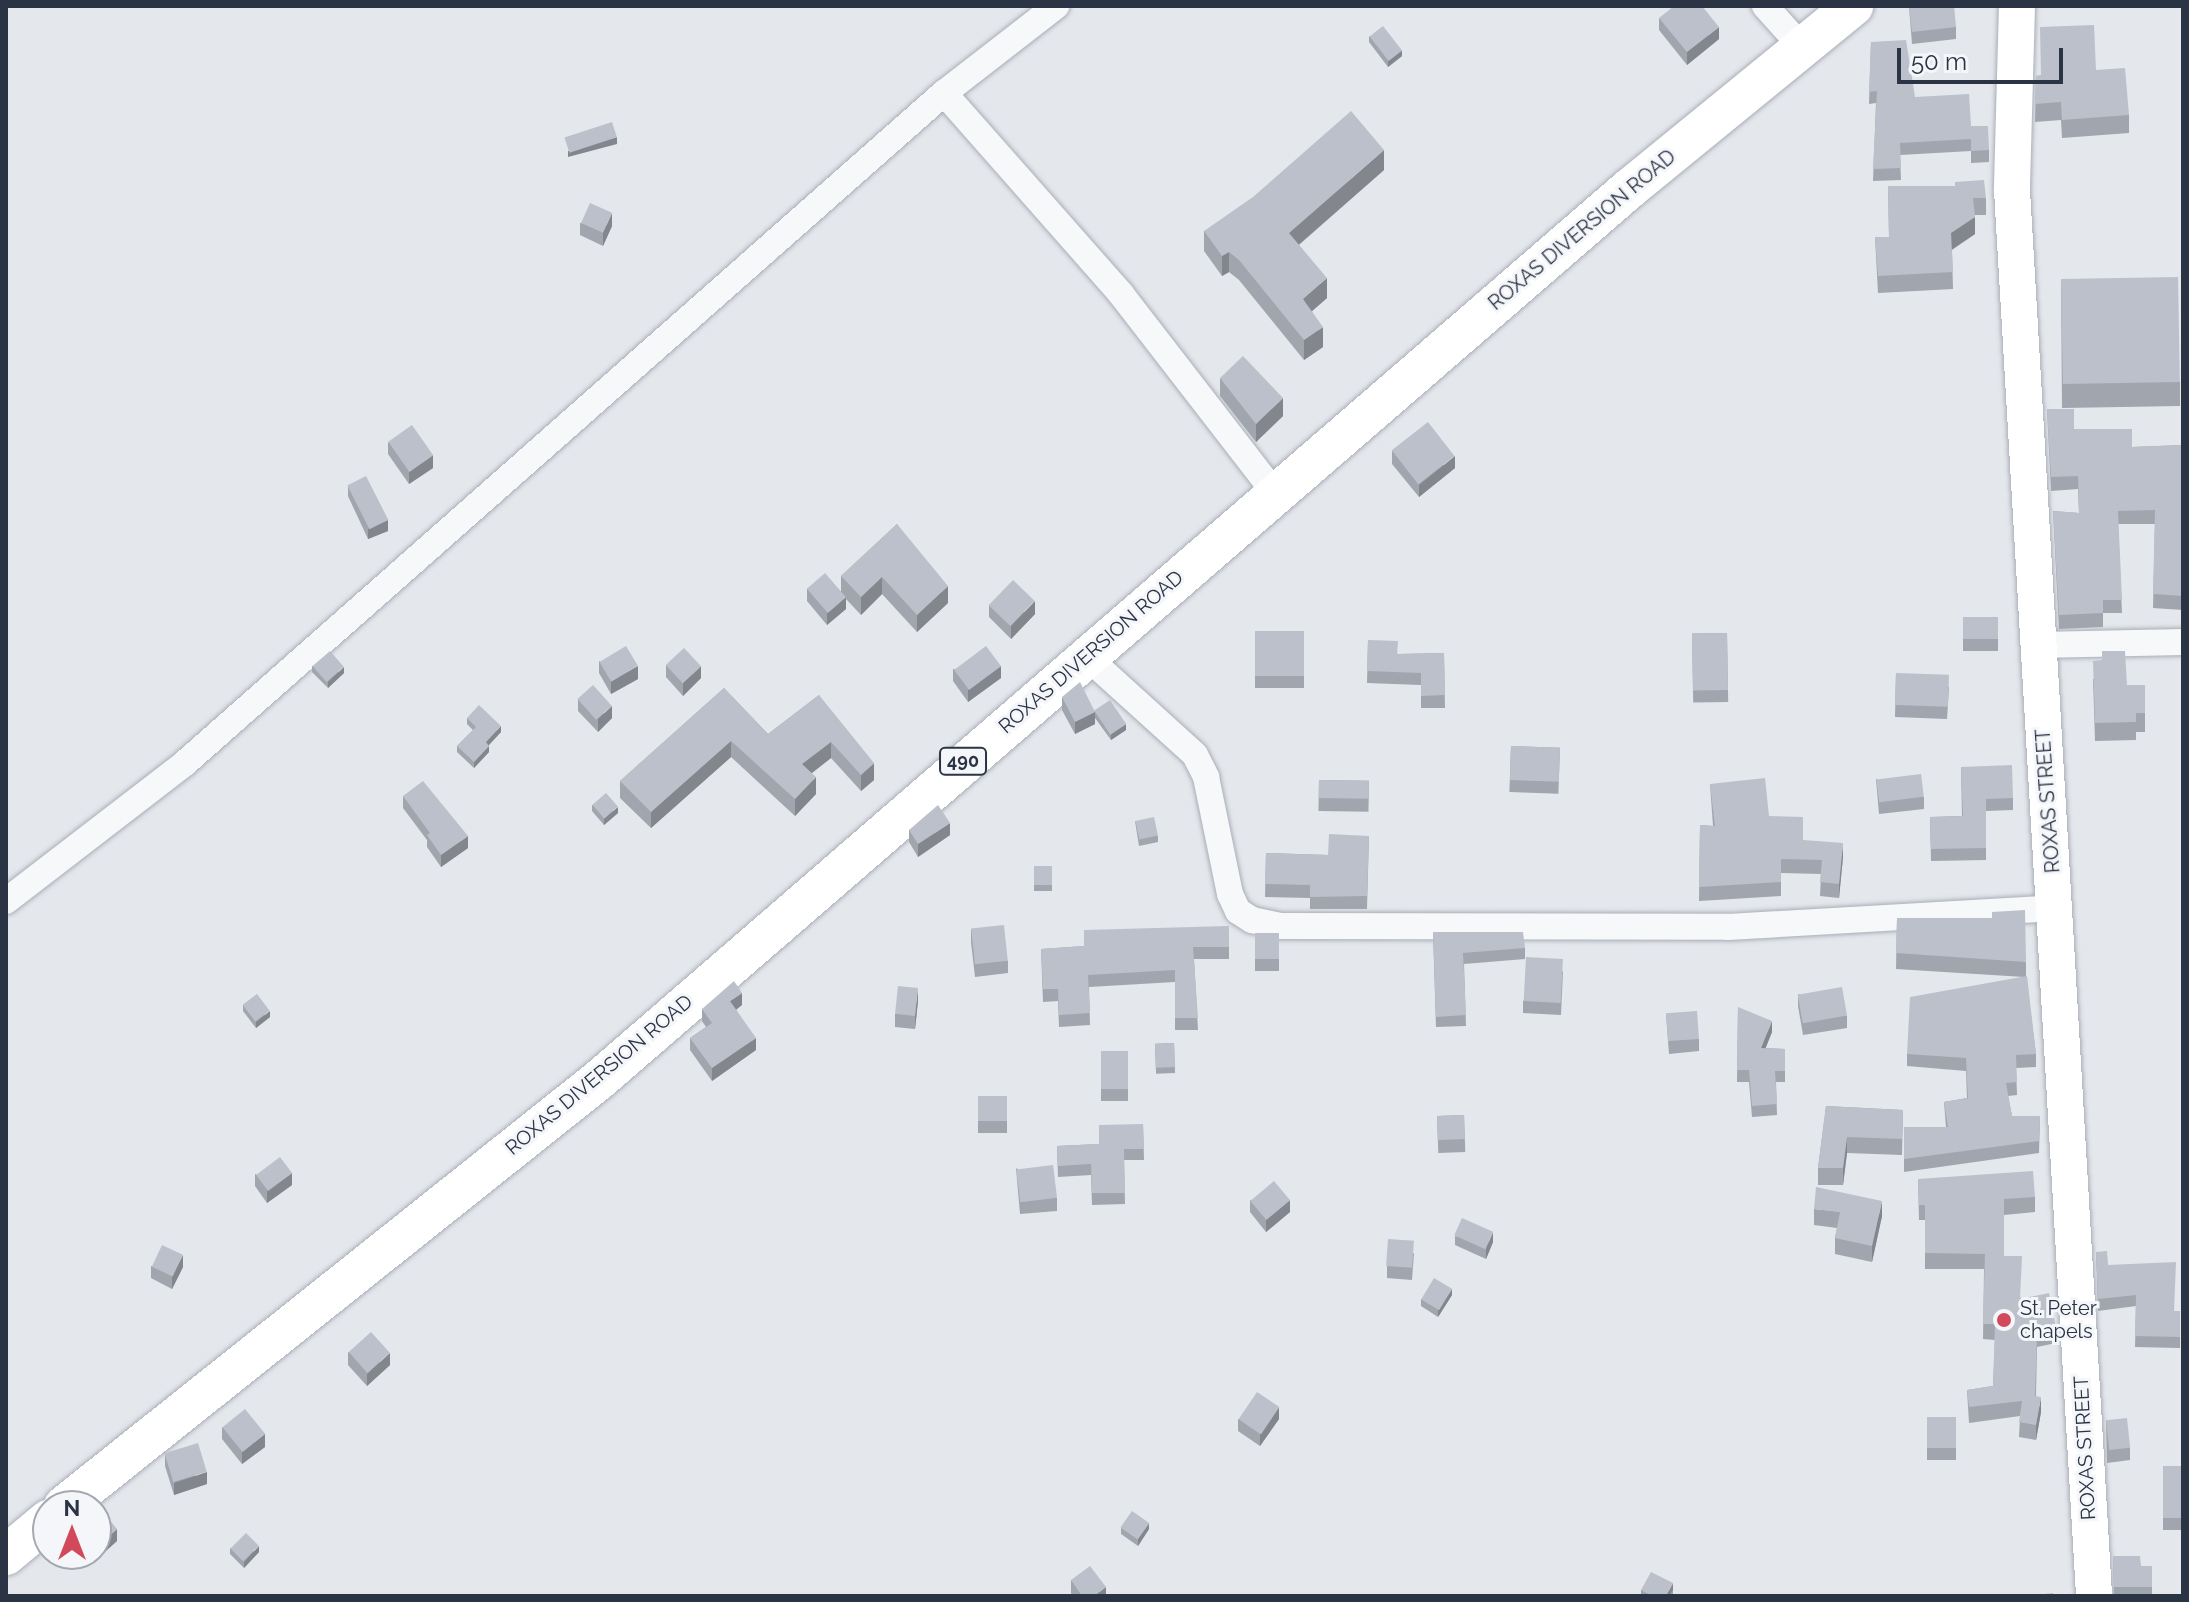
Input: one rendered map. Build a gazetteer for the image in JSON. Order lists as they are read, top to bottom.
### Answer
{
  "streets": {
    "main road": ["ROXAS DIVERSION ROAD", "490", "ROXAS STREET"]
  },
  "places": ["St. Peter chapels"],
  "scale_bar": "50 m",
  "north": "top"
}
